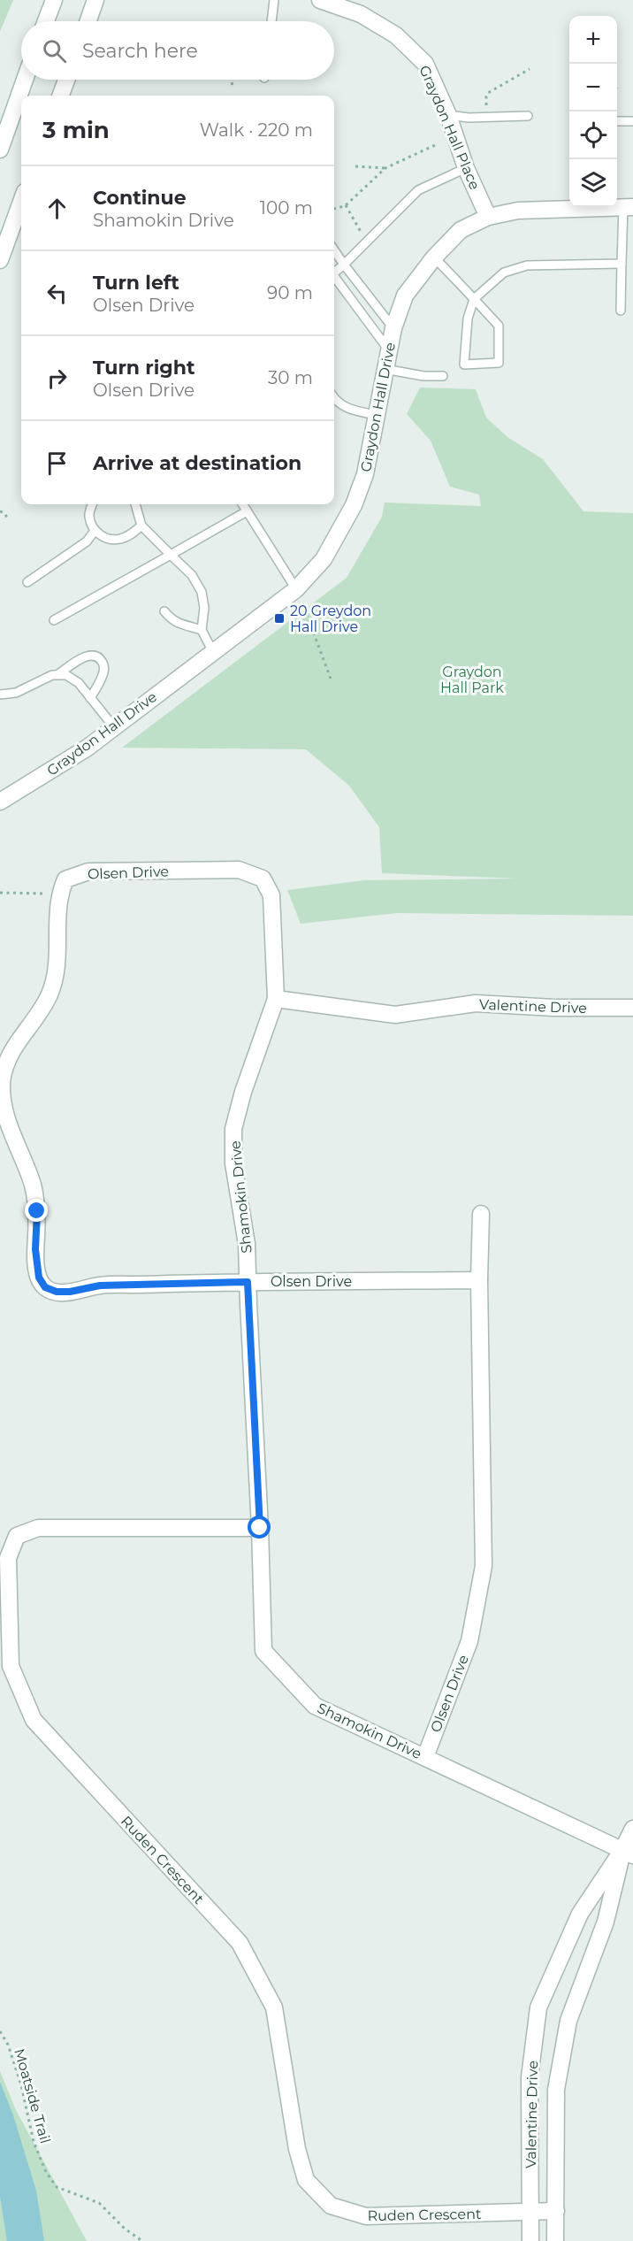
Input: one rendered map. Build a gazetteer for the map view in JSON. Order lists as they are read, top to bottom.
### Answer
{
  "streets": {
    "street": [
      "Graydon Hall Place",
      "Graydon Hall Drive",
      "Olsen Drive",
      "Valentine Drive",
      "Shamokin Drive",
      "Ruden Crescent"
    ],
    "path": ["Moatside Trail"]
  },
  "crossings": [
    ["Graydon Hall Place", "Graydon Hall Drive"],
    ["Olsen Drive", "Shamokin Drive"],
    ["Valentine Drive", "Shamokin Drive"],
    ["Valentine Drive", "Ruden Crescent"],
    ["Shamokin Drive", "Ruden Crescent"]
  ],
  "parks": ["Graydon Hall Park"],
  "places": {
    "transit": ["20 Greydon Hall Drive"]
  },
  "page": {
    "map_buttons": ["+", "−"],
    "search": "Search here",
    "heading": ["3 min", "Walk · 220 m"],
    "list": [
      ["Continue", "Shamokin Drive", "100 m"],
      ["Turn left", "Olsen Drive", "90 m"],
      ["Turn right", "Olsen Drive", "30 m"],
      "Arrive at destination"
    ]
  }
}
